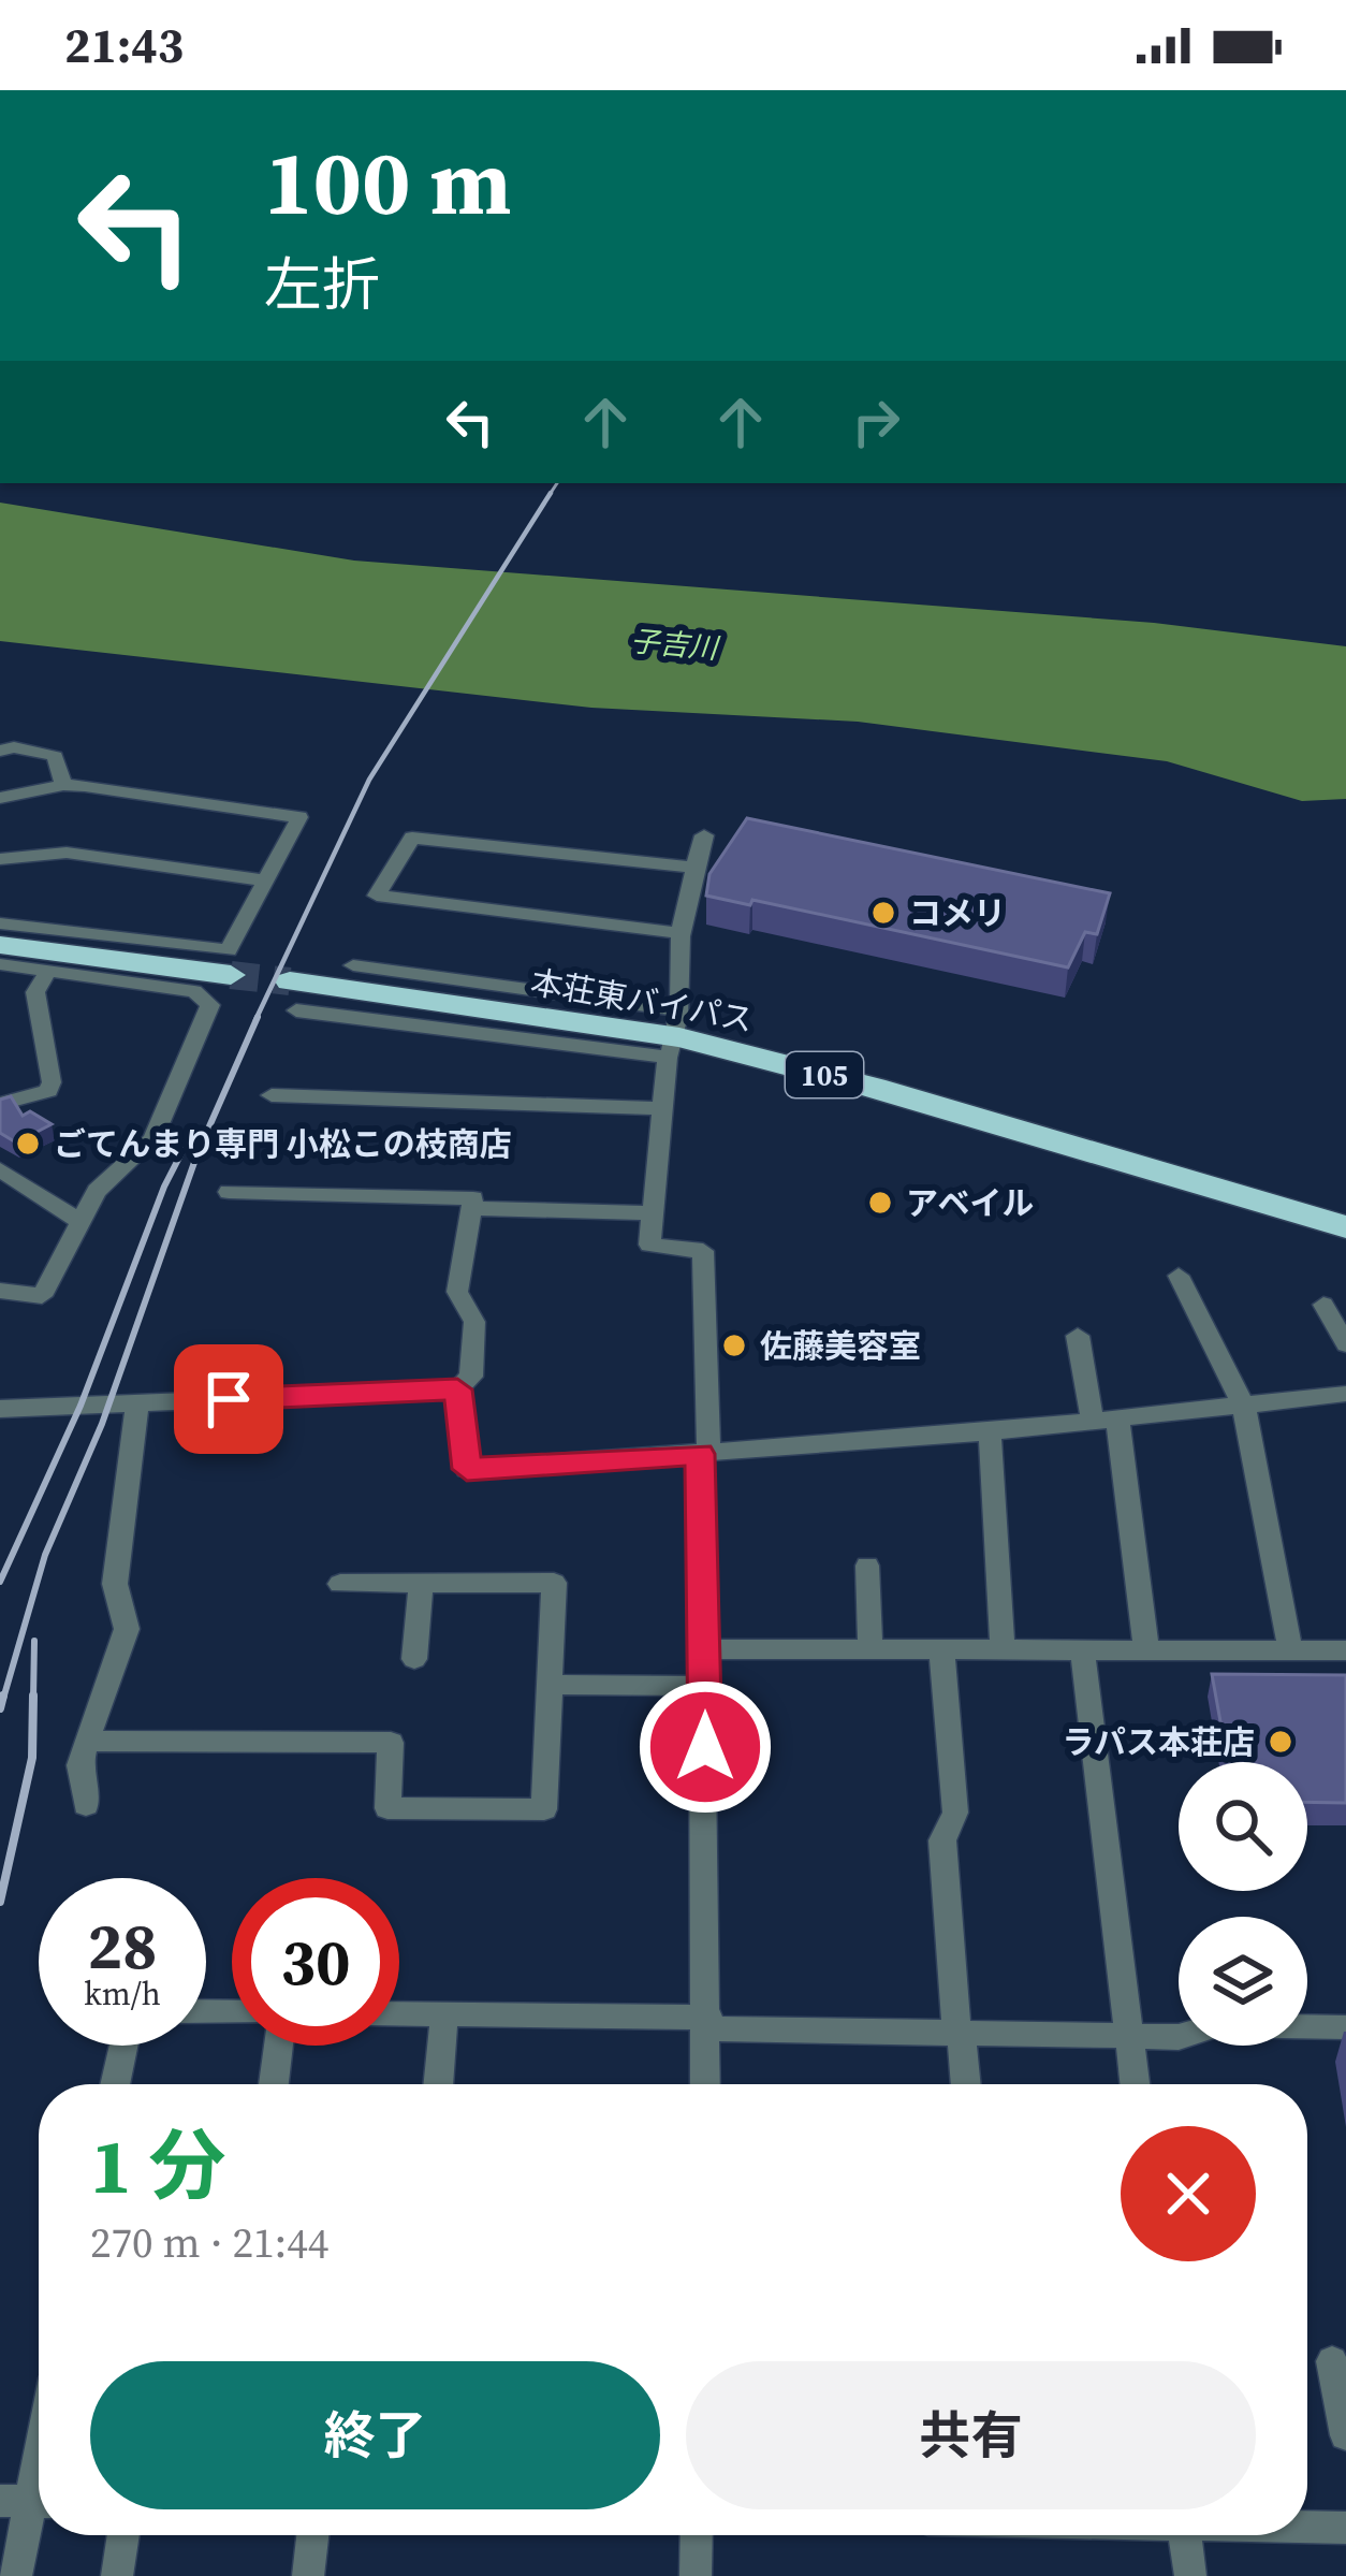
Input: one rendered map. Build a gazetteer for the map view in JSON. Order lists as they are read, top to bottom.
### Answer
{
  "streets": {
    "highway": ["本荘東バイパス", "105"]
  },
  "water": ["子吉川"],
  "places": [
    "コメリ",
    "ごてんまり専門 小松この枝商店",
    "アベイル",
    "佐藤美容室",
    "ラパス本荘店"
  ],
  "page": {
    "status": "21:43",
    "turn": ["100 m", "左折"],
    "speed": "28 km/h",
    "limit": "30",
    "heading": ["1 分", "270 m · 21:44"],
    "buttons": ["終了", "共有"]
  }
}
